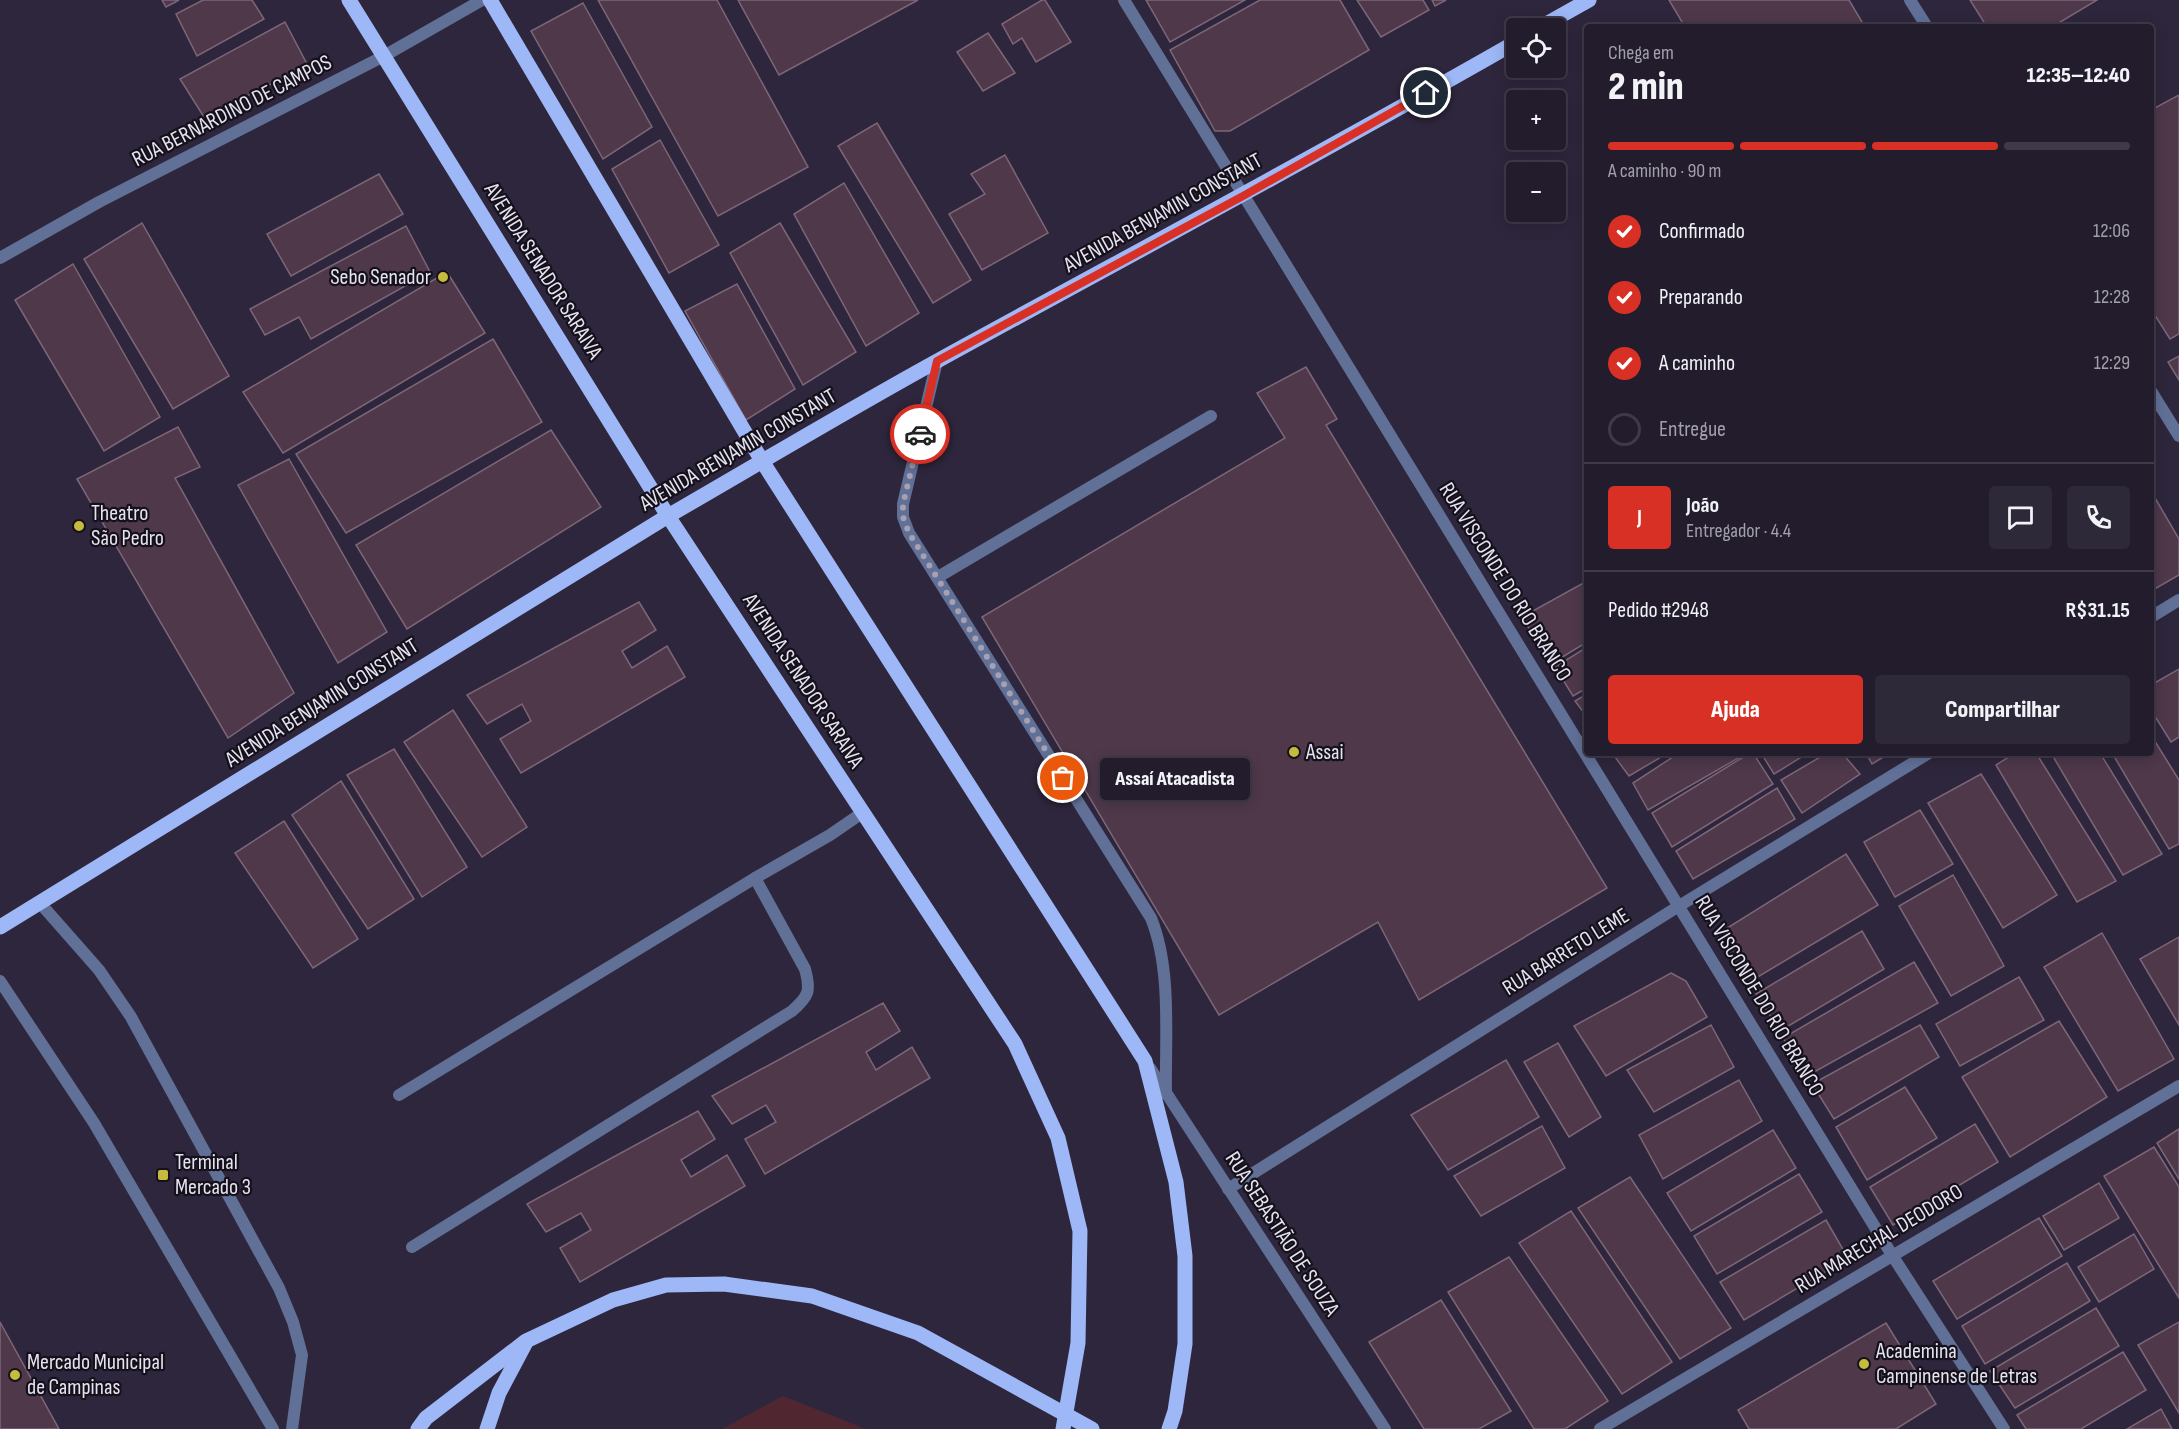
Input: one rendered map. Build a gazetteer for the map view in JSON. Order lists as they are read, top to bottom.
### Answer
{
  "streets": {
    "main road": ["AVENIDA BENJAMIN CONSTANT", "AVENIDA SENADOR SARAIVA"],
    "street": [
      "RUA BERNARDINO DE CAMPOS",
      "RUA VISCONDE DO RIO BRANCO",
      "RUA BARRETO LEME",
      "RUA SEBASTIÃO DE SOUZA",
      "RUA MARECHAL DEODORO"
    ]
  },
  "crossings": [
    ["RUA BERNARDINO DE CAMPOS", "AVENIDA SENADOR SARAIVA"],
    ["AVENIDA BENJAMIN CONSTANT", "AVENIDA SENADOR SARAIVA"],
    ["AVENIDA BENJAMIN CONSTANT", "RUA VISCONDE DO RIO BRANCO"],
    ["RUA VISCONDE DO RIO BRANCO", "RUA BARRETO LEME"],
    ["RUA VISCONDE DO RIO BRANCO", "RUA MARECHAL DEODORO"],
    ["RUA BARRETO LEME", "RUA SEBASTIÃO DE SOUZA"]
  ],
  "places": {
    "other": [
      "Sebo Senador",
      "Theatro São Pedro",
      "Assai",
      "Assaí Atacadista",
      "Academina Campinense de Letras",
      "Mercado Municipal de Campinas"
    ],
    "transit": ["Terminal Mercado 3"]
  },
  "page": {
    "map_buttons": ["+", "−"],
    "heading": ["2 min", "Chega em", "12:35–12:40"],
    "panel": [
      "João",
      "Entregador · 4.4",
      "Pedido #2948",
      "R$31.15"
    ],
    "bar": "A caminho · 90 m",
    "list": [
      ["Confirmado", "12:06"],
      ["Preparando", "12:28"],
      ["A caminho", "12:29"],
      "Entregue"
    ],
    "round": "J",
    "buttons": ["Ajuda", "Compartilhar"],
    "bubble": "Assaí Atacadista"
  }
}
